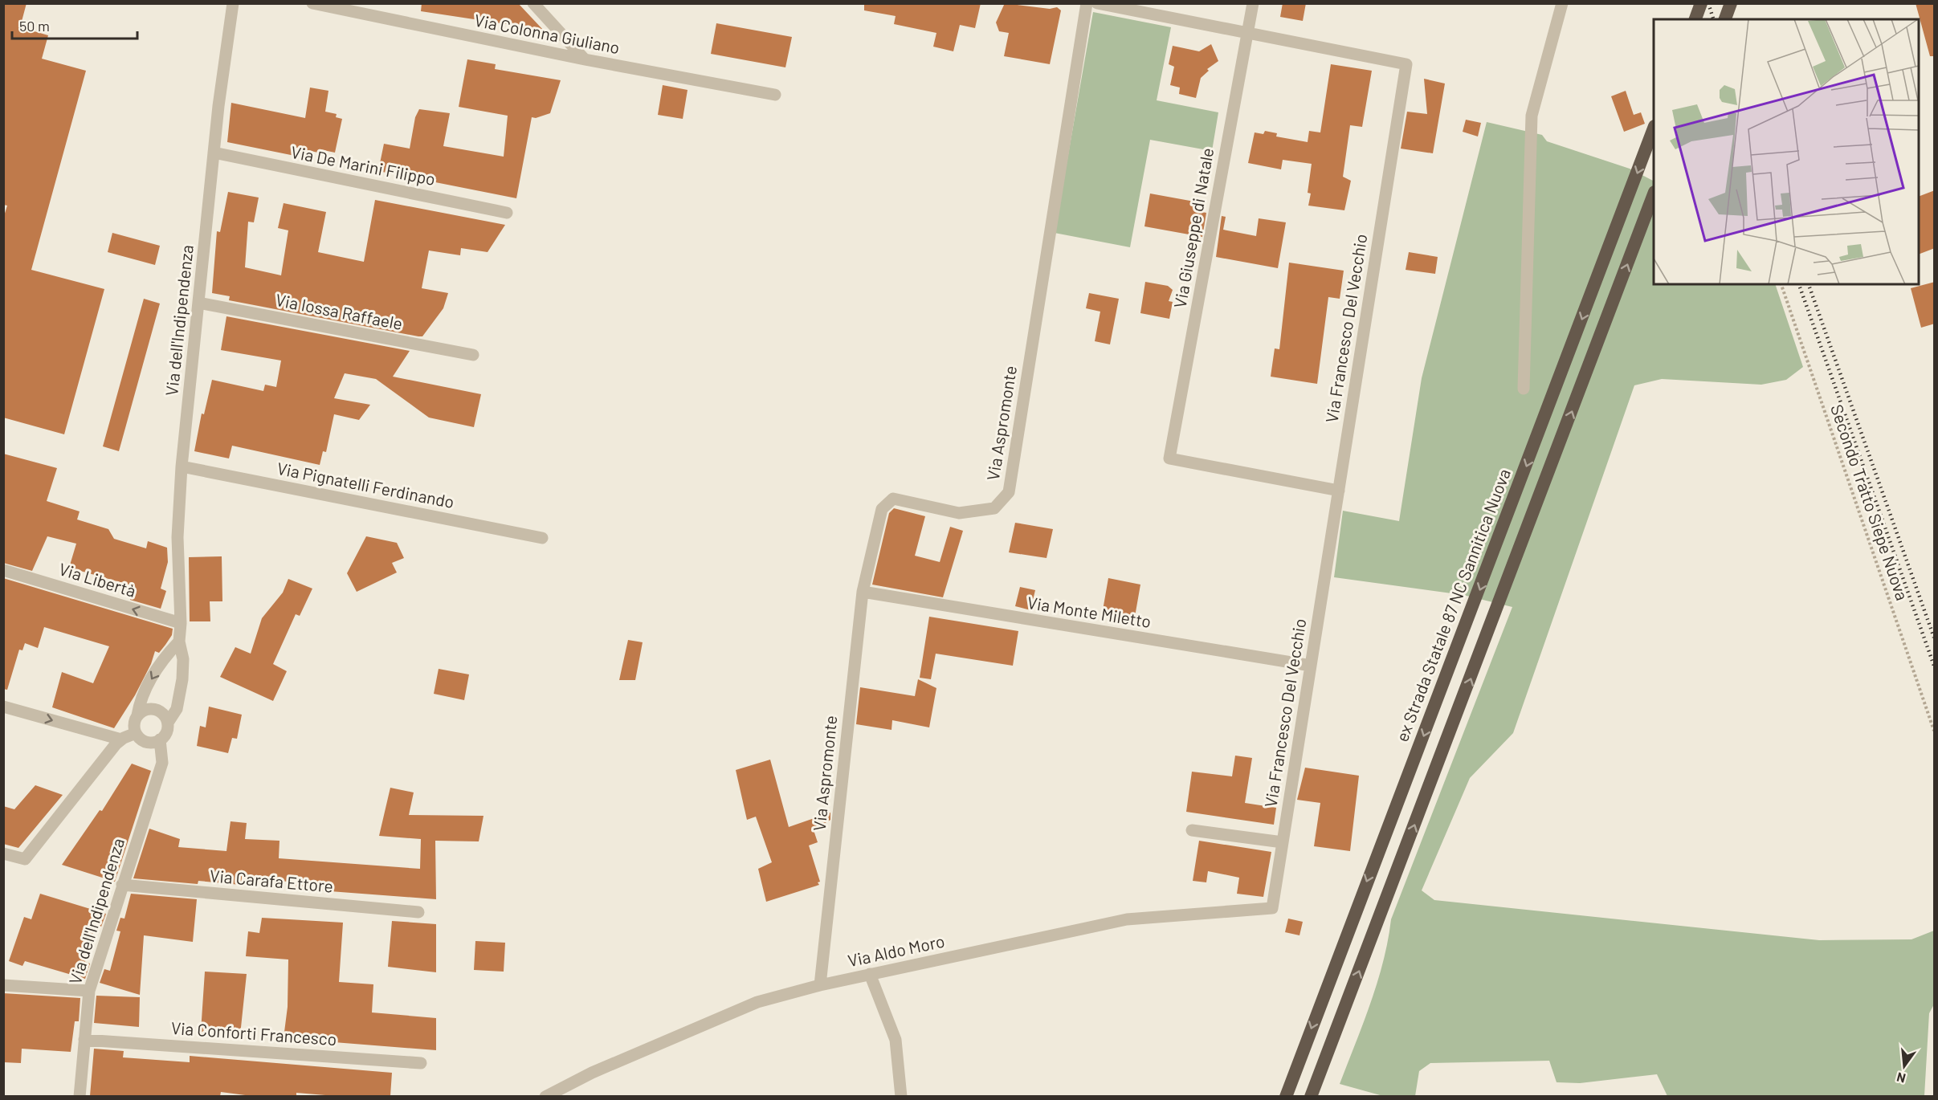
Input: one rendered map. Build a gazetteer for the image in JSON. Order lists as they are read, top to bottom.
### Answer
{
  "streets": {
    "highway": ["ex Strada Statale 87 NC Sannitica Nuova"],
    "street": [
      "Via Colonna Giuliano",
      "Via De Marini Filippo",
      "Via Giuseppe di Natale",
      "Via Iossa Raffaele",
      "Via dell'Indipendenza",
      "Via Francesco Del Vecchio",
      "Via Aspromonte",
      "Via Pignatelli Ferdinando",
      "Via Libertà",
      "Via Monte Miletto",
      "Via Carafa Ettore",
      "Via Aldo Moro",
      "Via Conforti Francesco"
    ],
    "path": ["Secondo Tratto Siepe Nuova"]
  },
  "crossings": [
    ["Via De Marini Filippo", "Via dell'Indipendenza"],
    ["Via Giuseppe di Natale", "Via Francesco Del Vecchio"],
    ["Via Iossa Raffaele", "Via dell'Indipendenza"],
    ["Via dell'Indipendenza", "Via Pignatelli Ferdinando"],
    ["Via dell'Indipendenza", "Via Libertà"],
    ["Via dell'Indipendenza", "Via Carafa Ettore"],
    ["Via dell'Indipendenza", "Via Conforti Francesco"],
    ["Via Francesco Del Vecchio", "Via Monte Miletto"],
    ["Via Francesco Del Vecchio", "Via Aldo Moro"],
    ["Via Aspromonte", "Via Monte Miletto"],
    ["Via Aspromonte", "Via Aldo Moro"]
  ],
  "one_way": ["Via Libertà"],
  "scale_bar": "50 m",
  "north": "bottom"
}
